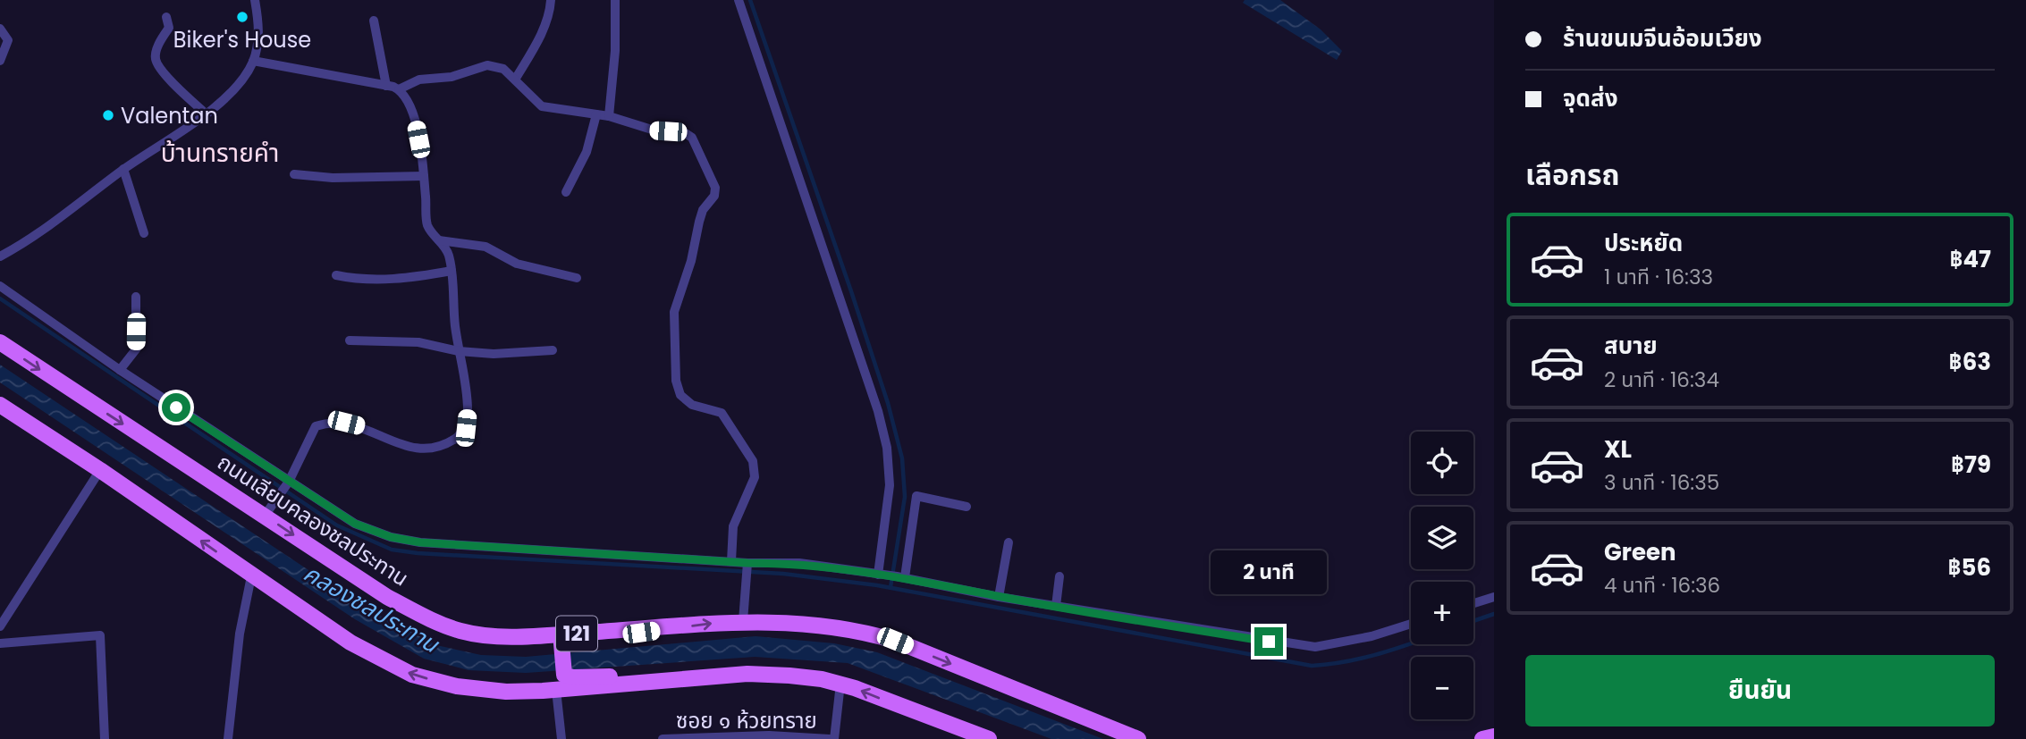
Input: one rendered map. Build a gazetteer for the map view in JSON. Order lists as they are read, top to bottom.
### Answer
{
  "streets": {
    "main road": ["ถนนเลียบคลองชลประทาน", "121"],
    "street": ["ซอย ๑ ห้วยทราย"]
  },
  "districts": ["บ้านทรายคำ"],
  "water": ["คลองชลประทาน"],
  "places": ["Biker's House", "Valentan"],
  "page": {
    "banner": ["ร้านขนมจีนอ้อมเวียง", "จุดส่ง"],
    "heading": "เลือกรถ",
    "list": [
      {
        "name": "ประหยัด",
        "note": "1 นาที · 16:33",
        "value": "฿47"
      },
      {
        "name": "สบาย",
        "note": "2 นาที · 16:34",
        "value": "฿63"
      },
      {
        "name": "XL",
        "note": "3 นาที · 16:35",
        "value": "฿79"
      },
      {
        "name": "Green",
        "note": "4 นาที · 16:36",
        "value": "฿56"
      }
    ],
    "map_buttons": ["+", "−"],
    "bubble": "2 นาที",
    "buttons": "ยืนยัน"
  }
}
